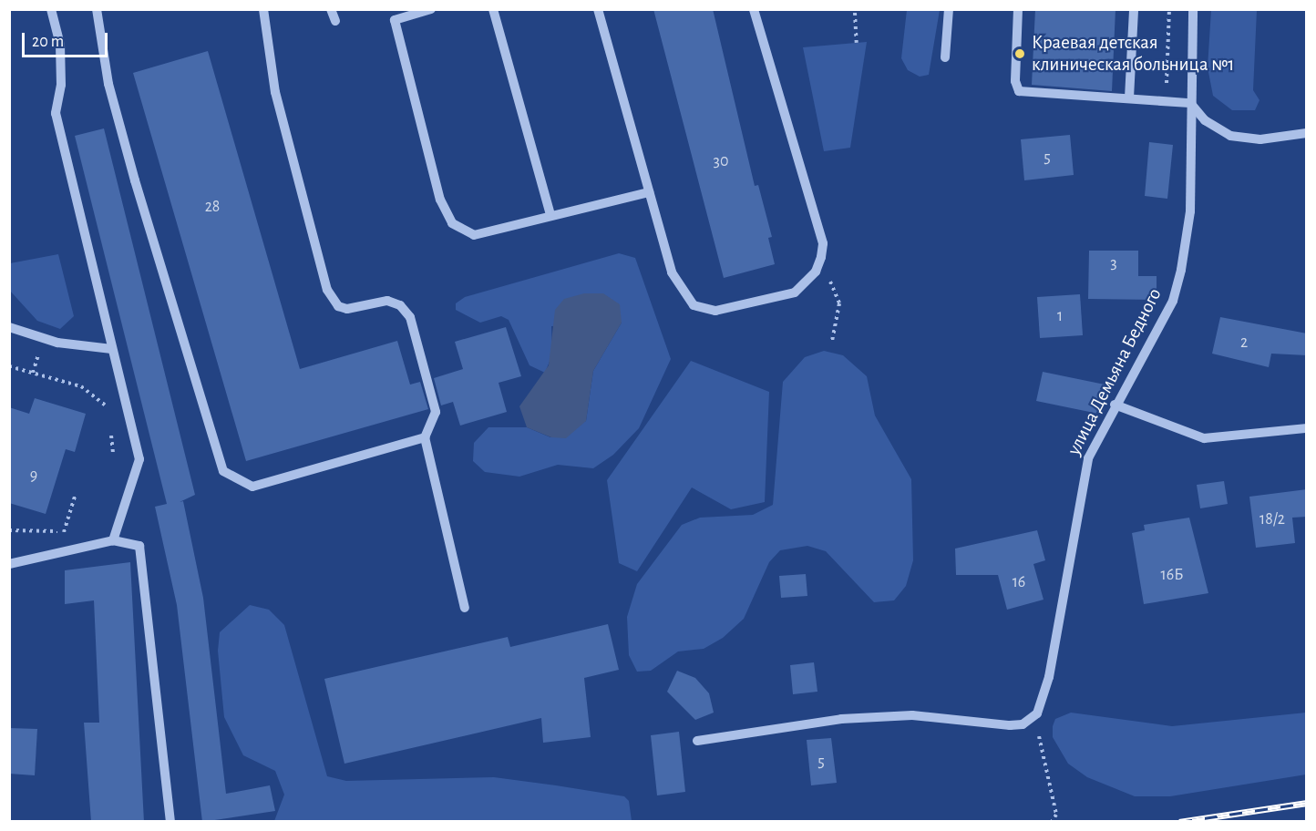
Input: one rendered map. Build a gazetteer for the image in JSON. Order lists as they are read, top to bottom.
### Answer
{
  "streets": {
    "street": ["улица Демьяна Бедного"]
  },
  "places": ["Краевая детская клиническая больница №1"],
  "house_numbers": [
    "5",
    "30",
    "28",
    "3",
    "1",
    "2",
    "9",
    "18/2",
    "16Б",
    "16",
    "5"
  ],
  "scale_bar": "20 m"
}
